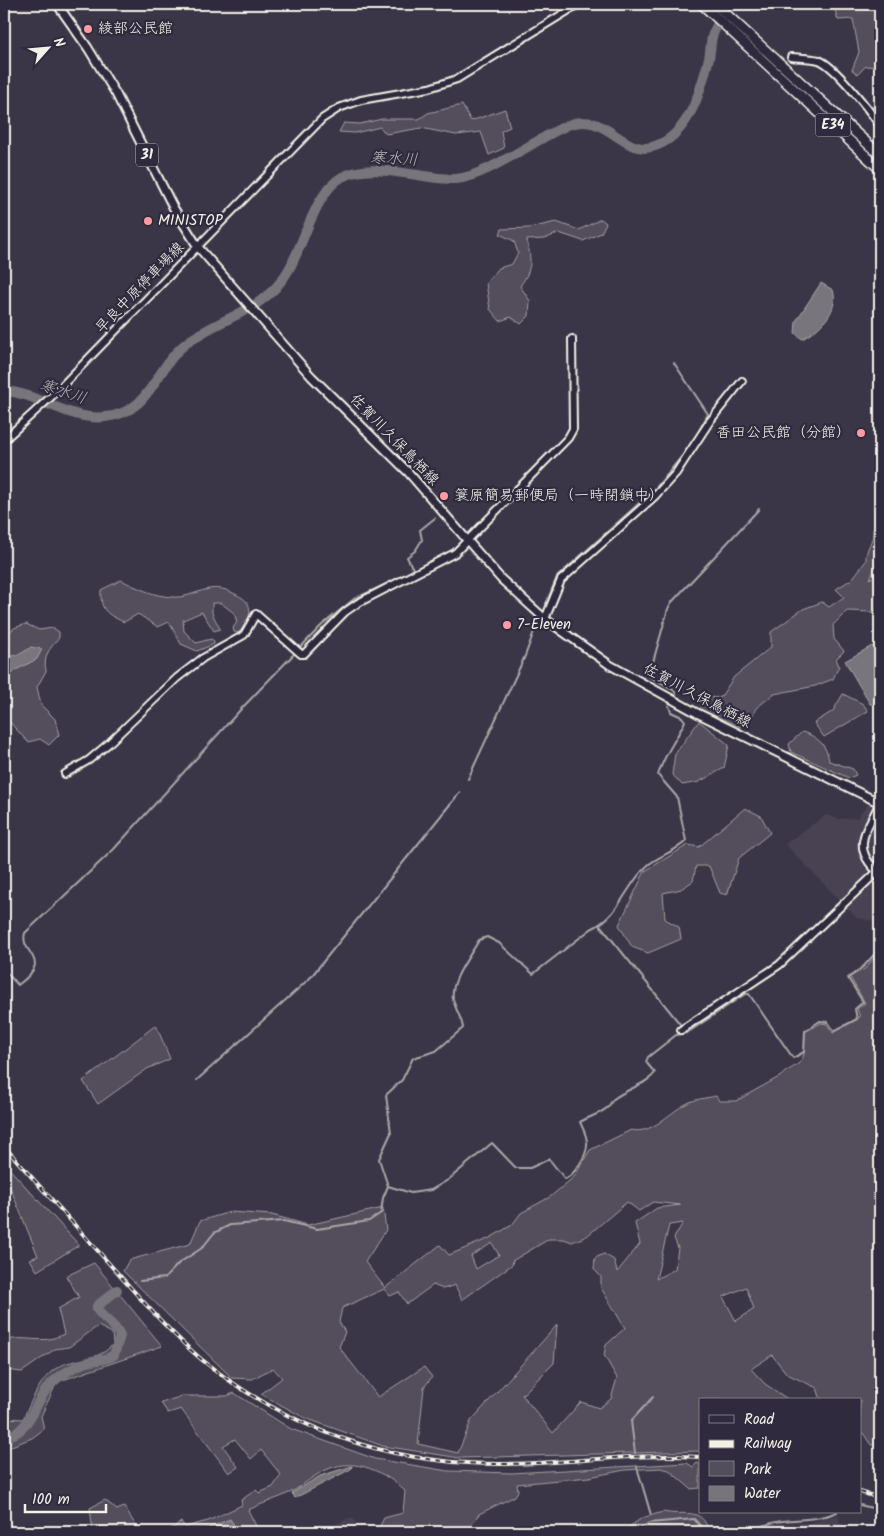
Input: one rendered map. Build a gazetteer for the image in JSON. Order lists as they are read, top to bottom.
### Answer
{
  "streets": {
    "highway": ["E34"],
    "main road": ["31", "佐賀川久保鳥栖線"],
    "street": ["早良中原停車場線"]
  },
  "crossings": [
    ["早良中原停車場線", "佐賀川久保鳥栖線"]
  ],
  "water": ["寒水川"],
  "places": [
    "綾部公民館",
    "MINISTOP",
    "香田公民館（分館）",
    "簑原簡易郵便局（一時閉鎖中）",
    "7-Eleven"
  ],
  "legend": [
    "Road",
    "Railway",
    "Park",
    "Water"
  ],
  "scale_bar": "100 m",
  "north": "top right"
}
